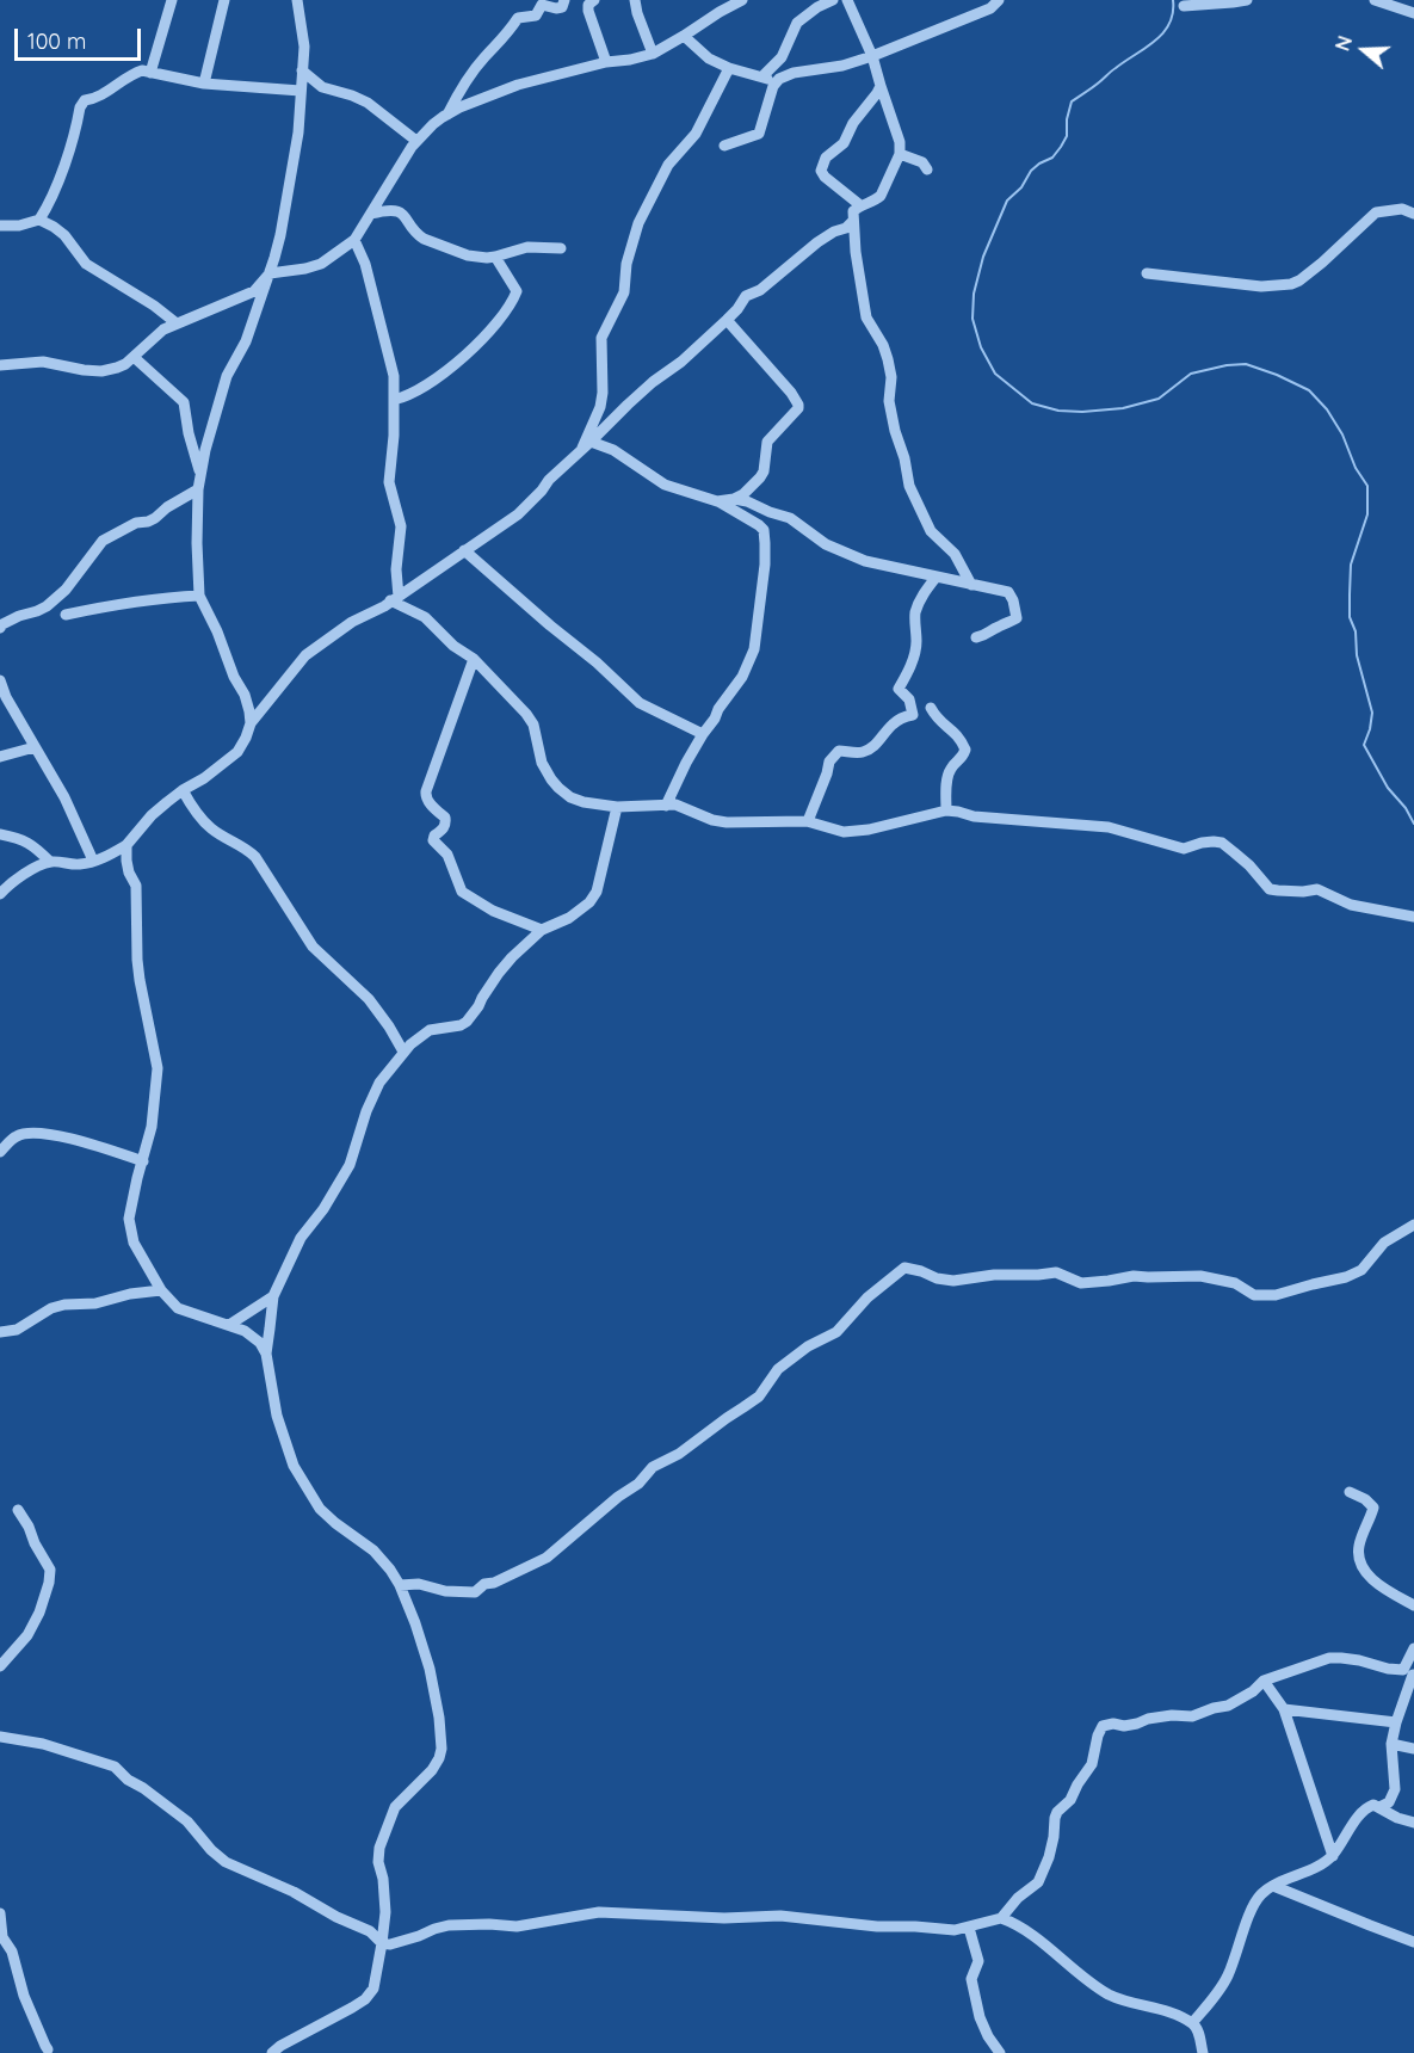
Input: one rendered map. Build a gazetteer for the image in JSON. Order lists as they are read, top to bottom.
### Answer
{
  "scale_bar": "100 m",
  "north": "left"
}
